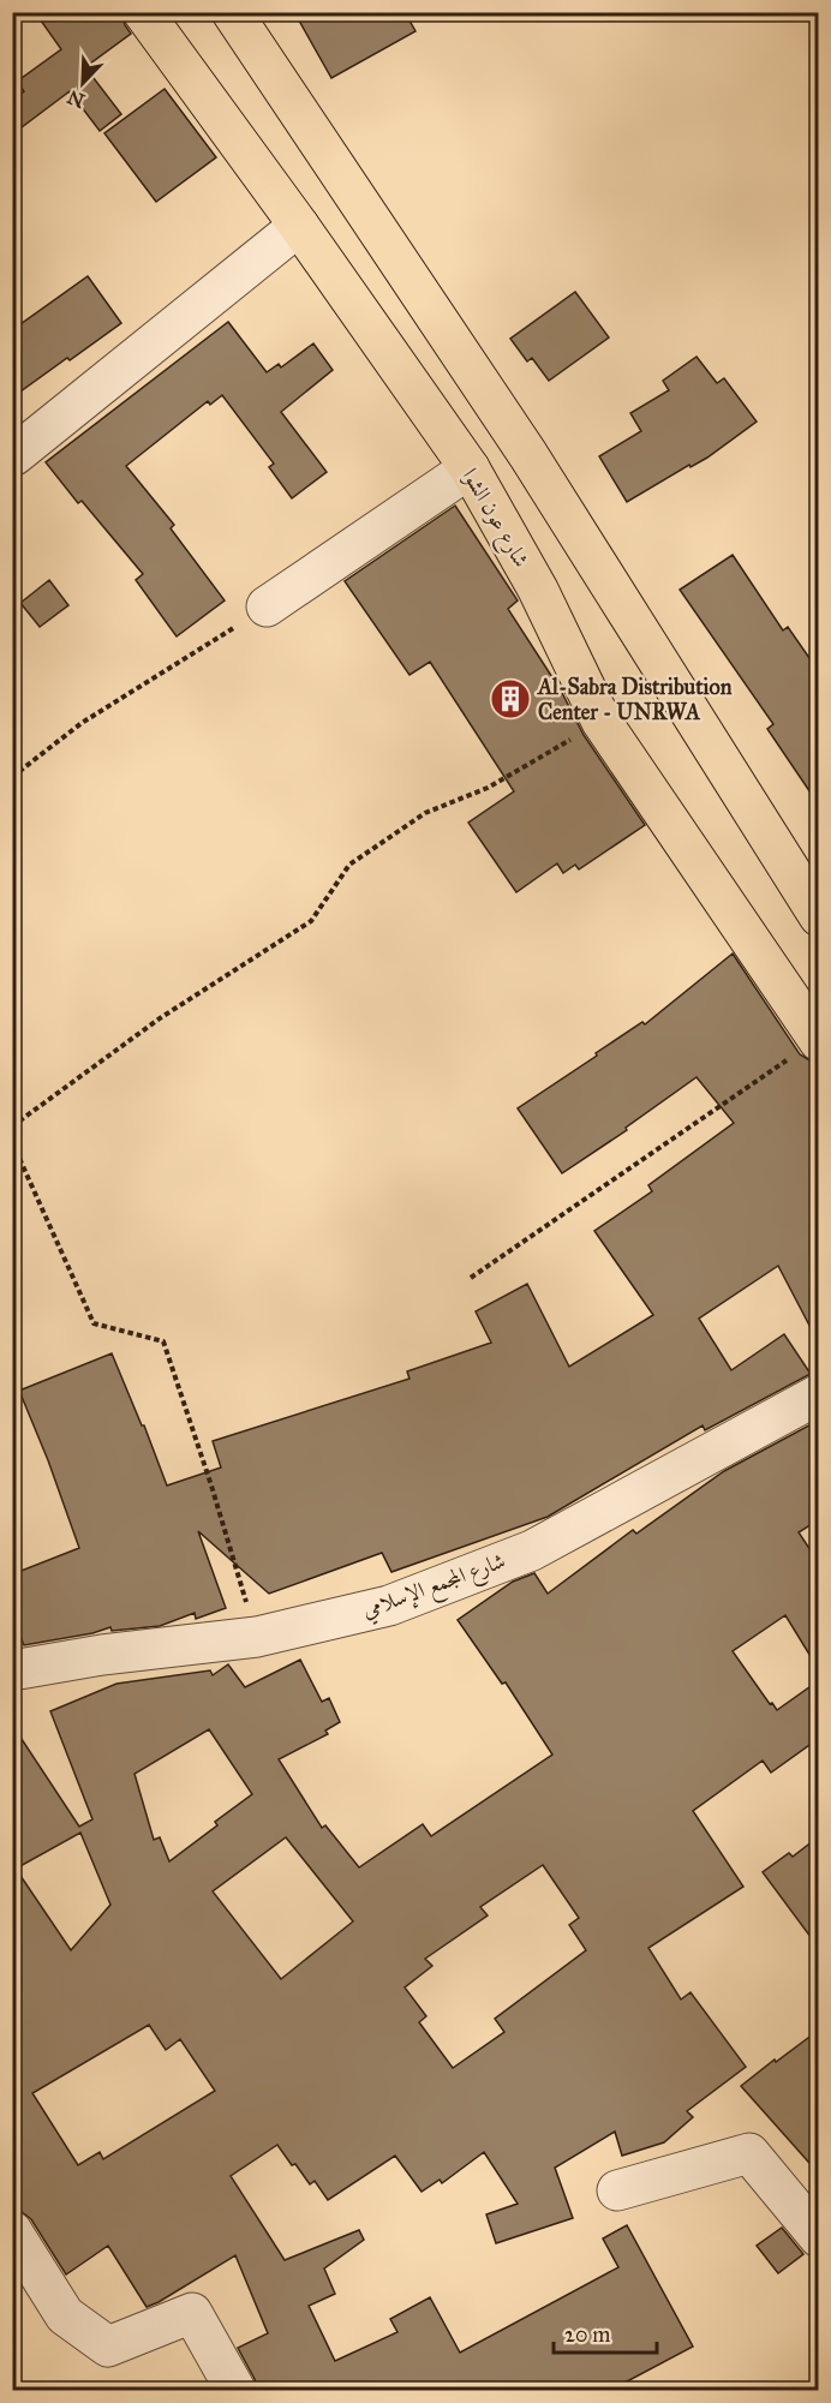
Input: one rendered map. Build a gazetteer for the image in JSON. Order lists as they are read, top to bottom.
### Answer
{
  "streets": {
    "main road": ["شارع عون الشوا"],
    "street": ["شارع المجمع الإسلامي"]
  },
  "places": {
    "building": ["Al-Sabra Distribution Center - UNRWA"]
  },
  "scale_bar": "20 m",
  "north": "bottom left"
}
